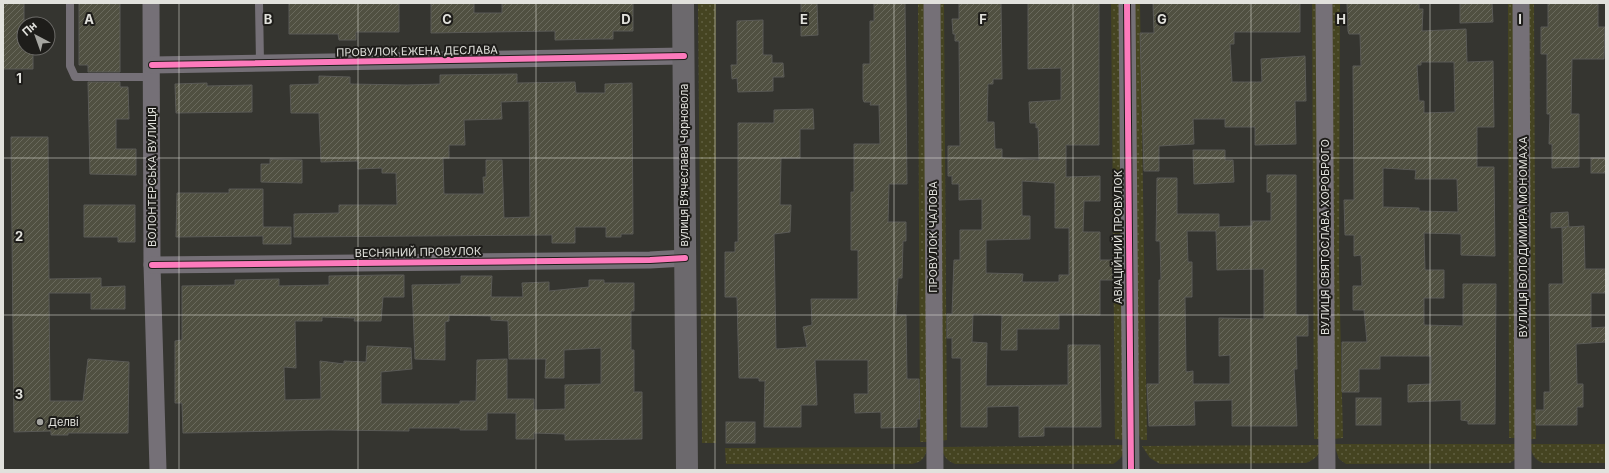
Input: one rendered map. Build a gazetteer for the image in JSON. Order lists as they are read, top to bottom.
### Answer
{
  "streets": {
    "main road": ["вулиця Вʼячеслава Чорновола"],
    "street": [
      "ПРОВУЛОК ЕЖЕНА ДЕСЛАВА",
      "ВОЛОНТЕРСЬКА ВУЛИЦЯ",
      "ПРОВУЛОК ЧАЛОВА",
      "АВІАЦІЙНИЙ ПРОВУЛОК",
      "ВУЛИЦЯ СВЯТОСЛАВА ХОРОБРОГО",
      "ВУЛИЦЯ ВОЛОДИМИРА МОНОМАХА",
      "ВЕСНЯНИЙ ПРОВУЛОК"
    ]
  },
  "crossings": [
    ["ПРОВУЛОК ЕЖЕНА ДЕСЛАВА", "вулиця Вʼячеслава Чорновола"],
    ["ПРОВУЛОК ЕЖЕНА ДЕСЛАВА", "ВОЛОНТЕРСЬКА ВУЛИЦЯ"],
    ["вулиця Вʼячеслава Чорновола", "ВЕСНЯНИЙ ПРОВУЛОК"],
    ["ВОЛОНТЕРСЬКА ВУЛИЦЯ", "ВЕСНЯНИЙ ПРОВУЛОК"]
  ],
  "places": ["Делві"],
  "north": "top left",
  "grid": {
    "columns": [
      "A",
      "B",
      "C",
      "D",
      "E",
      "F",
      "G",
      "H",
      "I"
    ],
    "rows": ["1", "2", "3"]
  }
}
